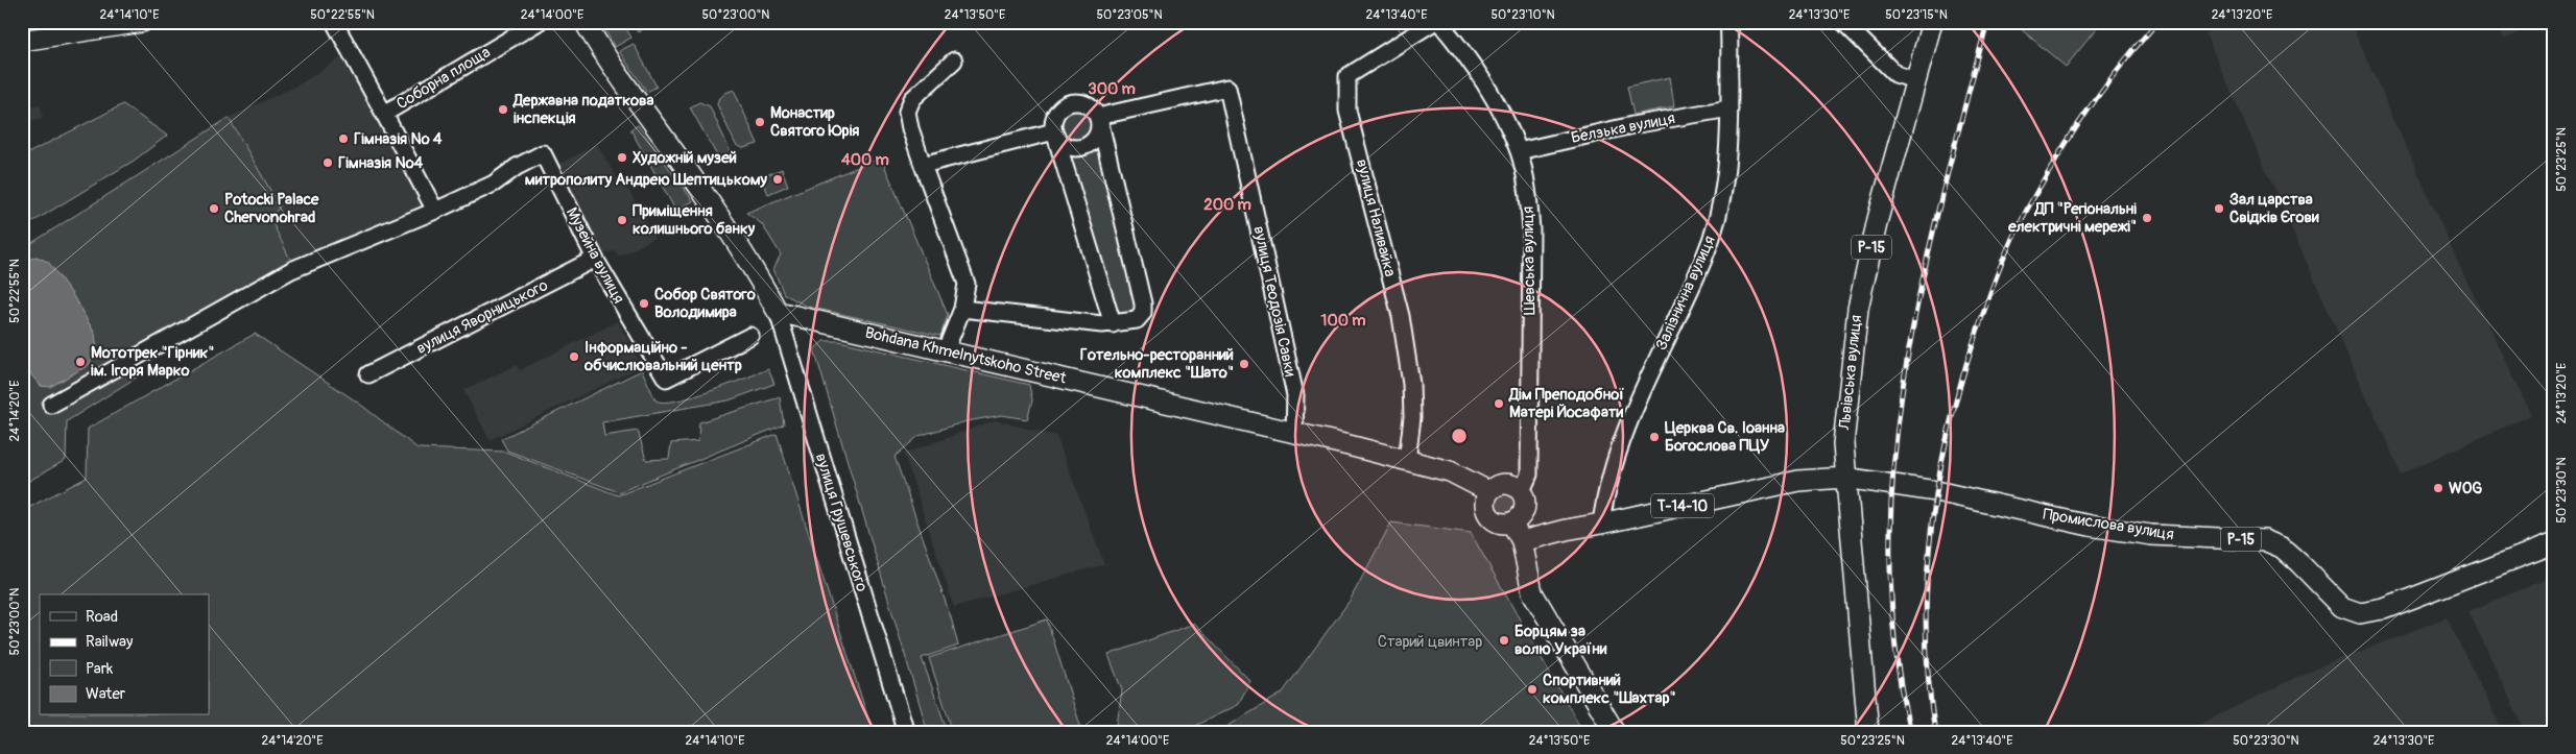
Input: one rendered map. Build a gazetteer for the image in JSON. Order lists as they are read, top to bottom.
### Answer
{
  "streets": {
    "main road": [
      "Р-15",
      "Bohdana Khmelnytskoho Street",
      "Львівська вулиця",
      "Т-14-10",
      "Промислова вулиця"
    ],
    "street": [
      "Соборна площа",
      "Белзька вулиця",
      "вулиця Наливайка",
      "Музейна вулиця",
      "Шевська вулиця",
      "Залізнична вулиця",
      "вулиця Теодозія Савки",
      "вулиця Яворницького",
      "вулиця Грушевського"
    ]
  },
  "crossings": [
    ["Белзька вулиця", "Шевська вулиця"],
    ["Белзька вулиця", "Залізнична вулиця"],
    ["вулиця Наливайка", "Bohdana Khmelnytskoho Street"],
    ["Музейна вулиця", "вулиця Яворницького"],
    ["Шевська вулиця", "Bohdana Khmelnytskoho Street"],
    ["Залізнична вулиця", "Т-14-10"],
    ["вулиця Теодозія Савки", "Bohdana Khmelnytskoho Street"],
    ["Bohdana Khmelnytskoho Street", "вулиця Грушевського"],
    ["Львівська вулиця", "Т-14-10"],
    ["Львівська вулиця", "Промислова вулиця"],
    ["Т-14-10", "Промислова вулиця"]
  ],
  "parks": ["Старий цвинтар"],
  "places": [
    "Державна податкова інспекція",
    "Монастир Святого Юрія",
    "Гімназія № 4",
    "Художній музей",
    "Гімназія №4",
    "митрополиту Андрею Шептицькому",
    "Potocki Palace Chervonohrad",
    "Зал царства Свідків Єгови",
    "ДП \"Регіональні електричні мережі\"",
    "Приміщення колишнього банку",
    "Собор Святого Володимира",
    "Інформаційно - обчислювальний центр",
    "Мототрек \"Гірник\" ім. Ігоря Марко",
    "Готельно-ресторанний комплекс \"Шато\"",
    "Дім Преподобної Матері Йосафати",
    "Церква Св. Іоанна Богослова ПЦУ",
    "WOG",
    "Борцям за волю України",
    "Спортивний комплекс \"Шахтар\""
  ],
  "legend": [
    "Road",
    "Railway",
    "Park",
    "Water"
  ],
  "coordinates": [
    "24°14'10\"E",
    "50°22'55\"N",
    "24°14'00\"E",
    "50°23'00\"N",
    "24°13'50\"E",
    "50°23'05\"N",
    "24°13'40\"E",
    "50°23'10\"N",
    "24°13'30\"E",
    "50°23'15\"N",
    "24°13'20\"E",
    "50°23'25\"N",
    "24°14'20\"E",
    "50°23'30\"N"
  ],
  "rings": [
    "300 m",
    "400 m",
    "200 m",
    "100 m"
  ]
}
